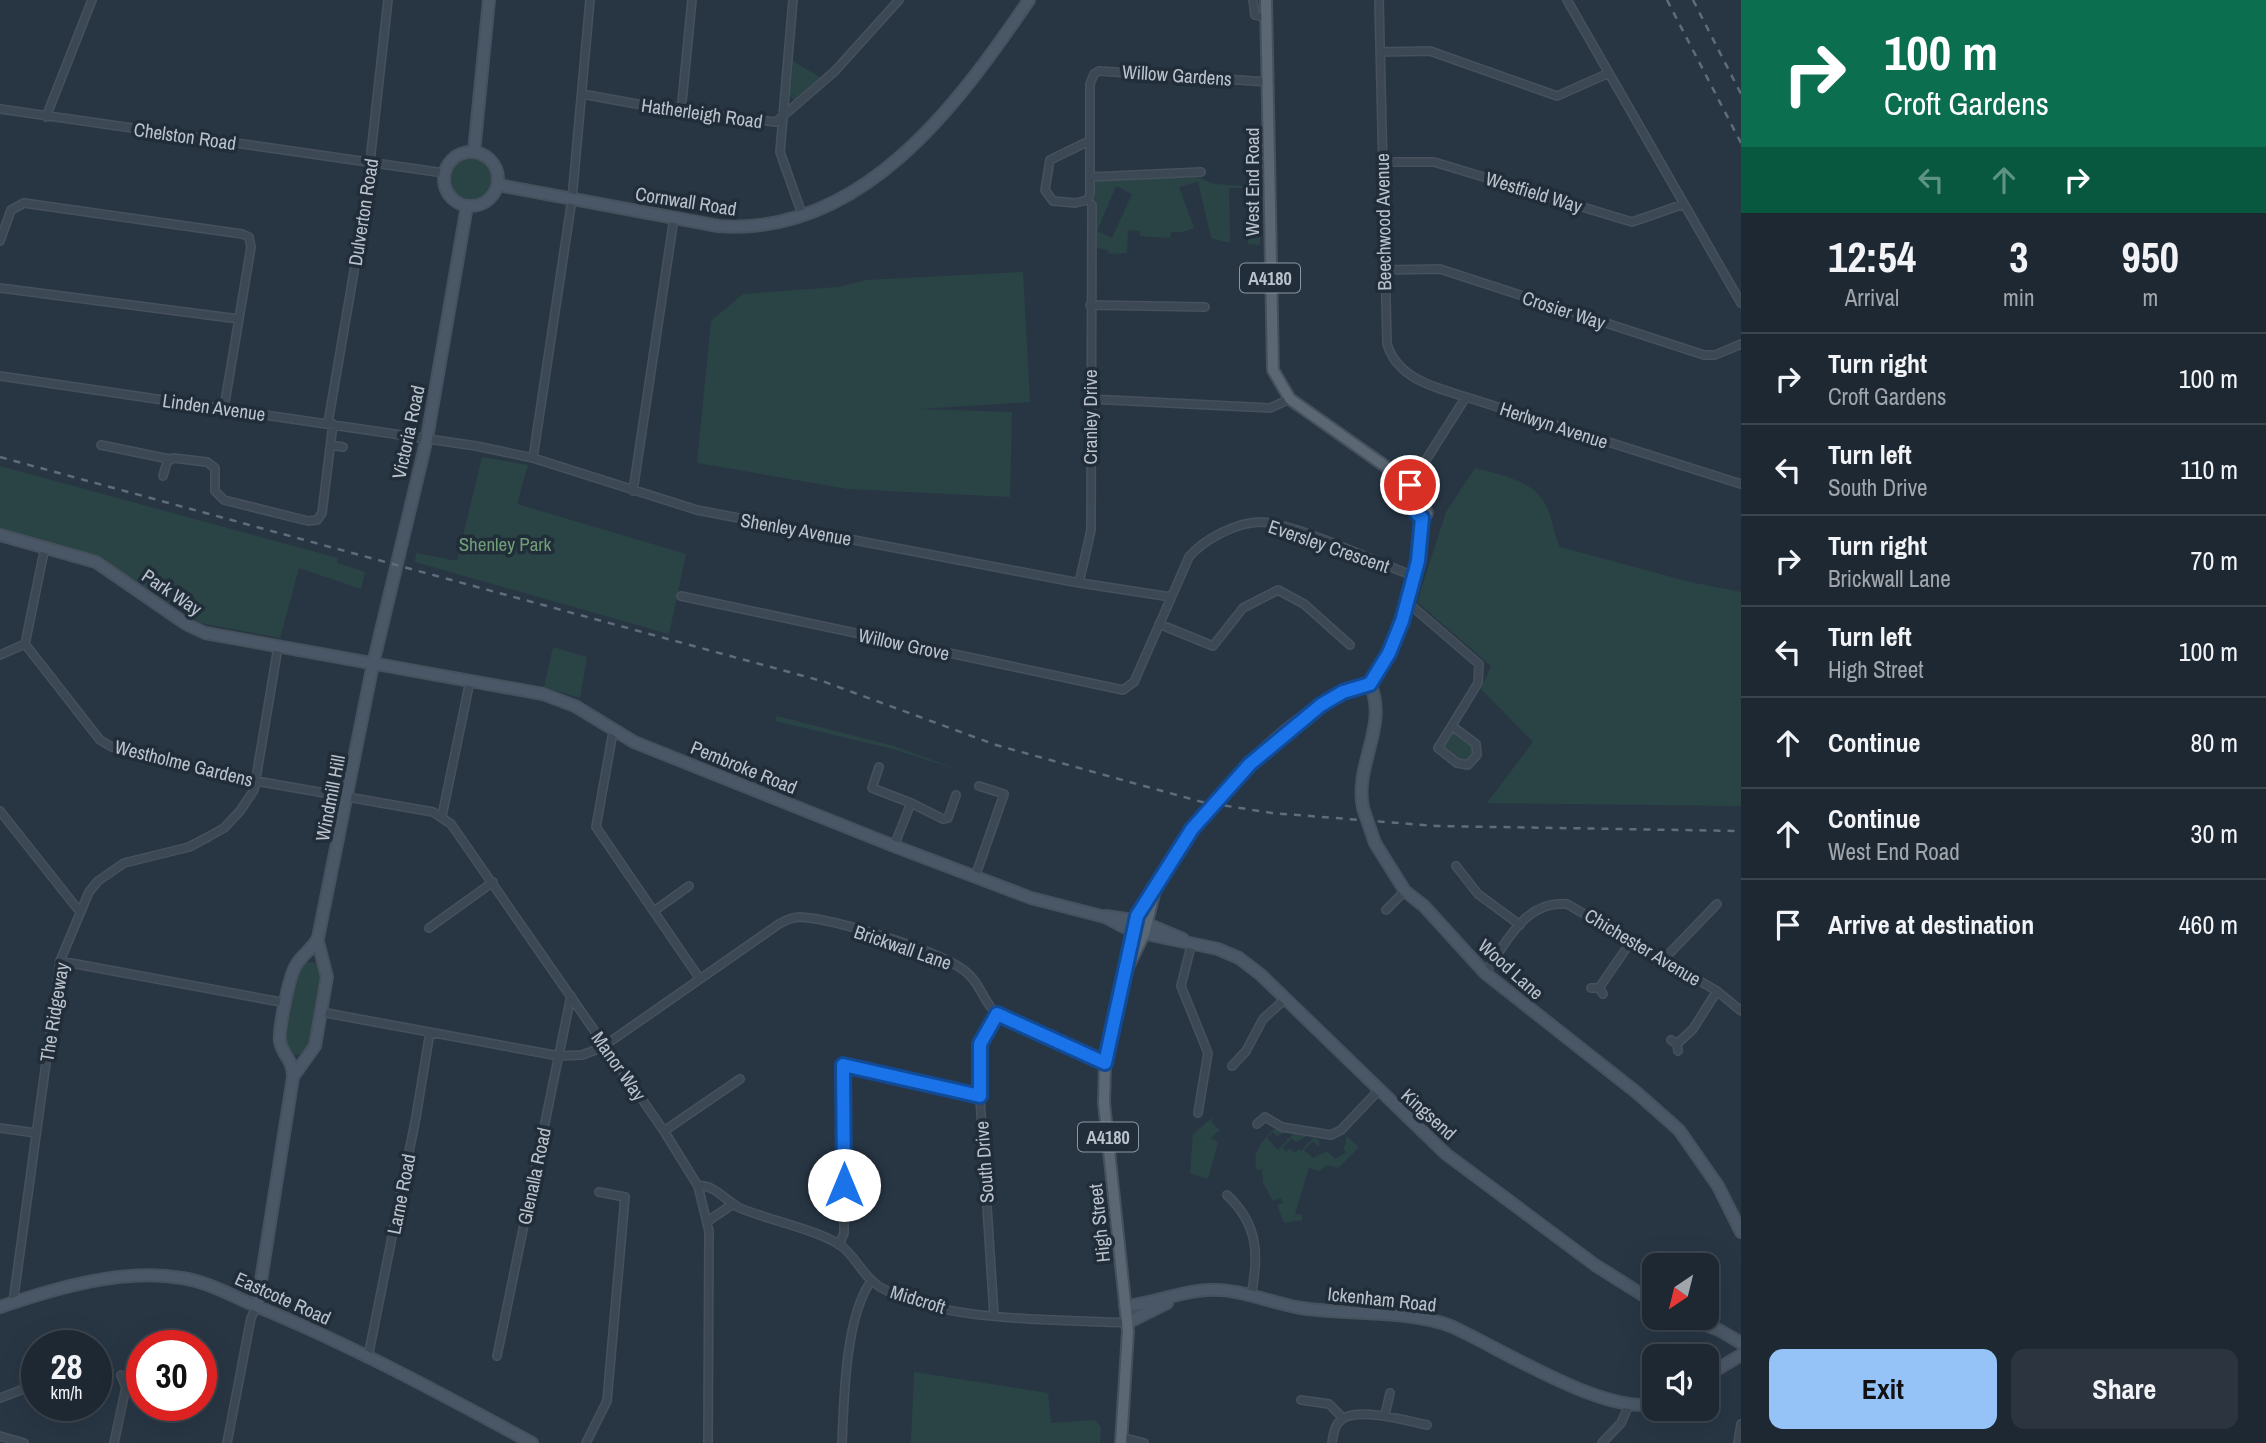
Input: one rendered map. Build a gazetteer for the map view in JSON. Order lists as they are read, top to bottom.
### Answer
{
  "streets": {
    "main road": ["West End Road", "A4180", "High Street"],
    "street": [
      "Willow Gardens",
      "Hatherleigh Road",
      "Chelston Road",
      "Westfield Way",
      "Cornwall Road",
      "Dulverton Road",
      "Beechwood Avenue",
      "Crosier Way",
      "Linden Avenue",
      "Cranley Drive",
      "Herlwyn Avenue",
      "Victoria Road",
      "Shenley Avenue",
      "Eversley Crescent",
      "Park Way",
      "Willow Grove",
      "Westholme Gardens",
      "Pembroke Road",
      "Windmill Hill",
      "Brickwall Lane",
      "Chichester Avenue",
      "Wood Lane",
      "The Ridgeway",
      "Manor Way",
      "Kingsend",
      "South Drive",
      "Glenalla Road",
      "Larne Road",
      "Eastcote Road",
      "Midcroft",
      "Ickenham Road"
    ]
  },
  "crossings": [
    ["Willow Gardens", "West End Road"],
    ["Willow Gardens", "Cranley Drive"],
    ["Chelston Road", "Cornwall Road"],
    ["Chelston Road", "Dulverton Road"],
    ["Chelston Road", "Victoria Road"],
    ["Westfield Way", "Beechwood Avenue"],
    ["Cornwall Road", "Victoria Road"],
    ["Dulverton Road", "Linden Avenue"],
    ["Beechwood Avenue", "Crosier Way"],
    ["Beechwood Avenue", "Herlwyn Avenue"],
    ["Linden Avenue", "Victoria Road"],
    ["Linden Avenue", "Shenley Avenue"],
    ["Cranley Drive", "Shenley Avenue"],
    ["Victoria Road", "Shenley Avenue"],
    ["Victoria Road", "Park Way"],
    ["Victoria Road", "Pembroke Road"],
    ["Victoria Road", "Windmill Hill"],
    ["Shenley Avenue", "Eversley Crescent"],
    ["Eversley Crescent", "Willow Grove"],
    ["Park Way", "Pembroke Road"],
    ["Park Way", "Windmill Hill"],
    ["Park Way", "The Ridgeway"],
    ["Westholme Gardens", "Windmill Hill"],
    ["Westholme Gardens", "The Ridgeway"],
    ["Pembroke Road", "Windmill Hill"],
    ["Pembroke Road", "Kingsend"],
    ["Pembroke Road", "High Street"],
    ["Windmill Hill", "Eastcote Road"],
    ["Brickwall Lane", "South Drive"],
    ["Chichester Avenue", "Wood Lane"],
    ["The Ridgeway", "Eastcote Road"],
    ["Manor Way", "Glenalla Road"],
    ["Manor Way", "Midcroft"],
    ["Kingsend", "High Street"],
    ["South Drive", "Midcroft"],
    ["Larne Road", "Eastcote Road"],
    ["High Street", "Midcroft"],
    ["High Street", "Ickenham Road"],
    ["Midcroft", "Ickenham Road"]
  ],
  "parks": ["Shenley Park"],
  "north": "bottom left",
  "page": {
    "turn": ["100 m", "Croft Gardens"],
    "eta": [
      "12:54",
      "Arrival",
      "3",
      "min",
      "950",
      "m"
    ],
    "list": [
      {
        "name": "Turn right",
        "note": "Croft Gardens",
        "value": "100 m"
      },
      {
        "name": "Turn left",
        "note": "South Drive",
        "value": "110 m"
      },
      {
        "name": "Turn right",
        "note": "Brickwall Lane",
        "value": "70 m"
      },
      {
        "name": "Turn left",
        "note": "High Street",
        "value": "100 m"
      },
      {
        "name": "Continue",
        "value": "80 m"
      },
      {
        "name": "Continue",
        "note": "West End Road",
        "value": "30 m"
      },
      {
        "name": "Arrive at destination",
        "value": "460 m"
      }
    ],
    "speed": "28 km/h",
    "limit": "30",
    "buttons": ["Exit", "Share"]
  }
}
